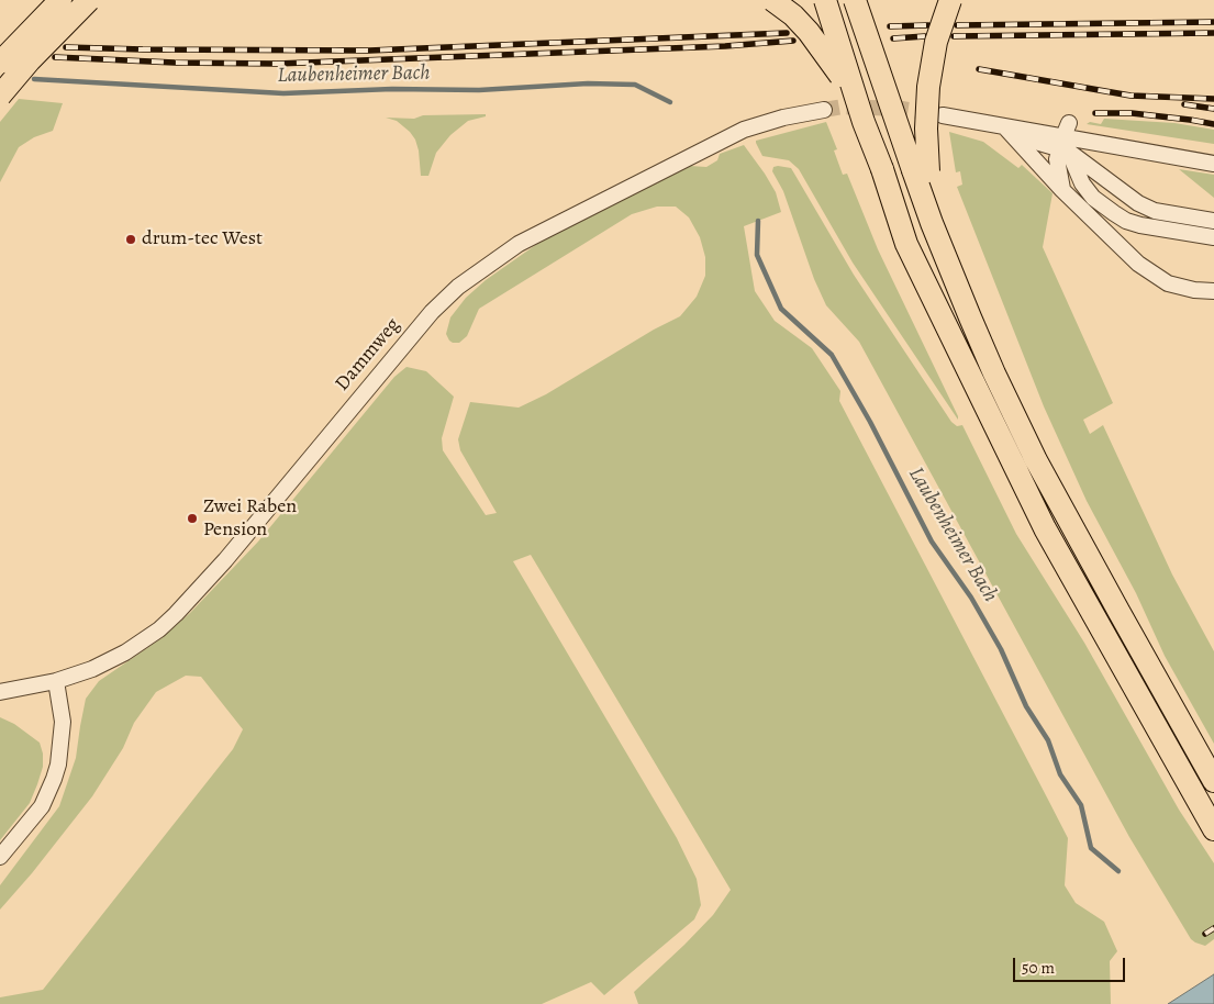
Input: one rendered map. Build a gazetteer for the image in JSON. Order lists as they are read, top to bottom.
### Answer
{
  "streets": {
    "street": ["Dammweg"]
  },
  "water": ["Laubenheimer Bach"],
  "places": ["drum-tec West", "Zwei Raben Pension"],
  "scale_bar": "50 m"
}
